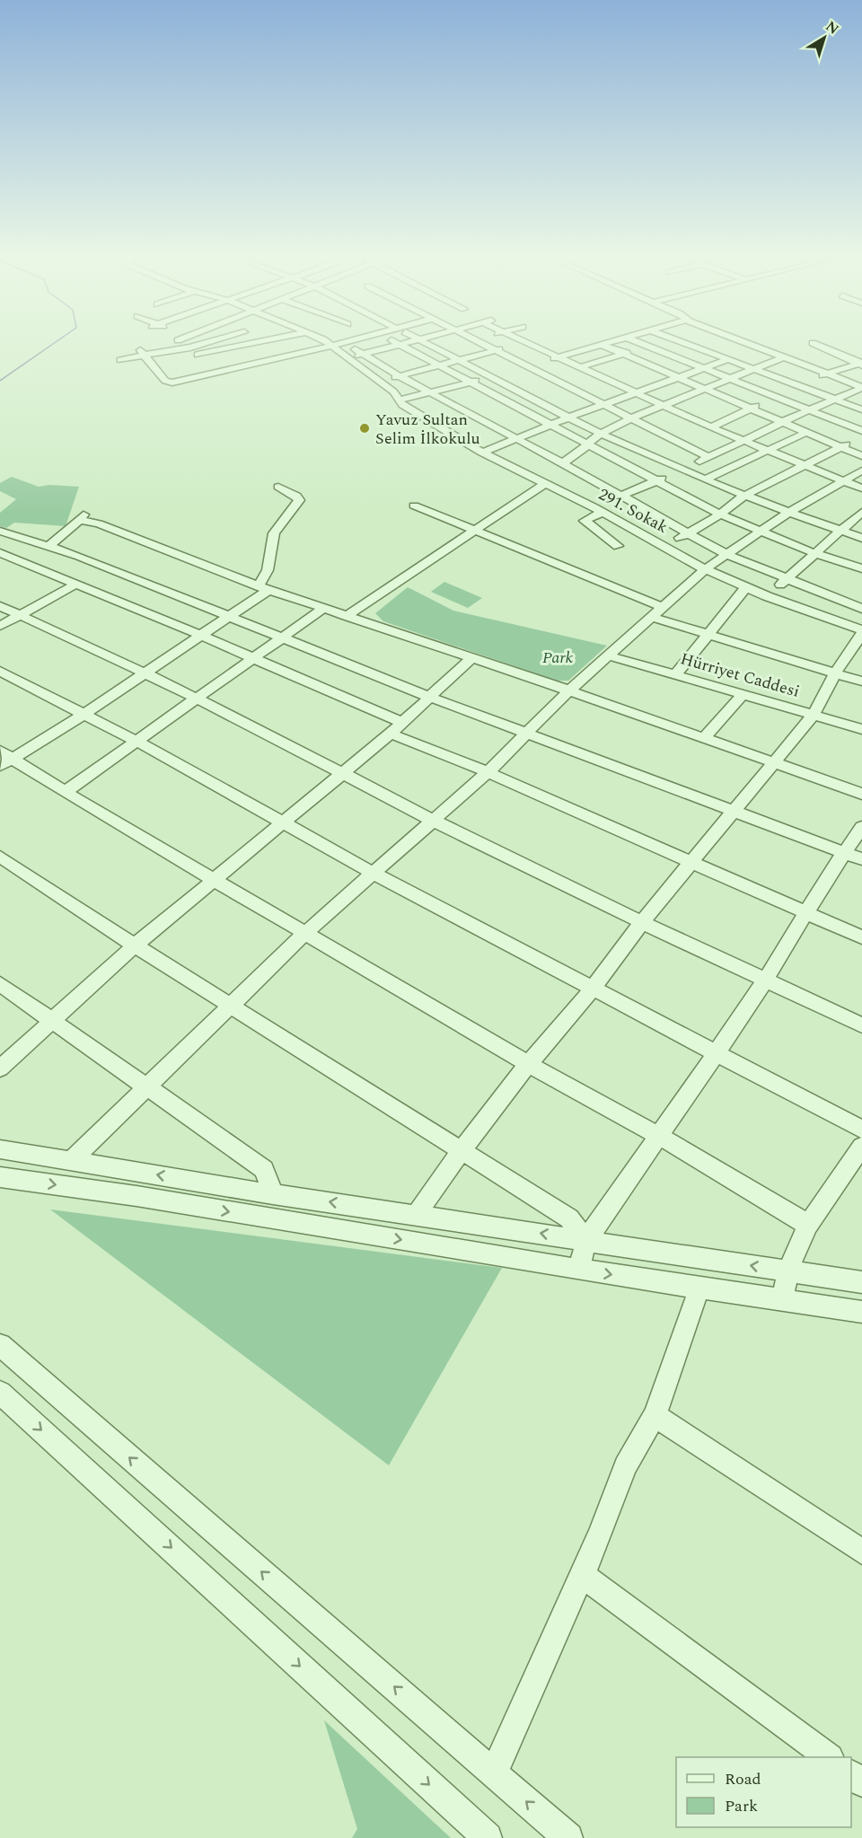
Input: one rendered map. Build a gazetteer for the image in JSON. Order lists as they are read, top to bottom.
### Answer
{
  "streets": {
    "street": ["291. Sokak", "Hürriyet Caddesi"]
  },
  "parks": ["Park"],
  "places": ["Yavuz Sultan Selim İlkokulu"],
  "legend": ["Road", "Park"],
  "north": "top right"
}
